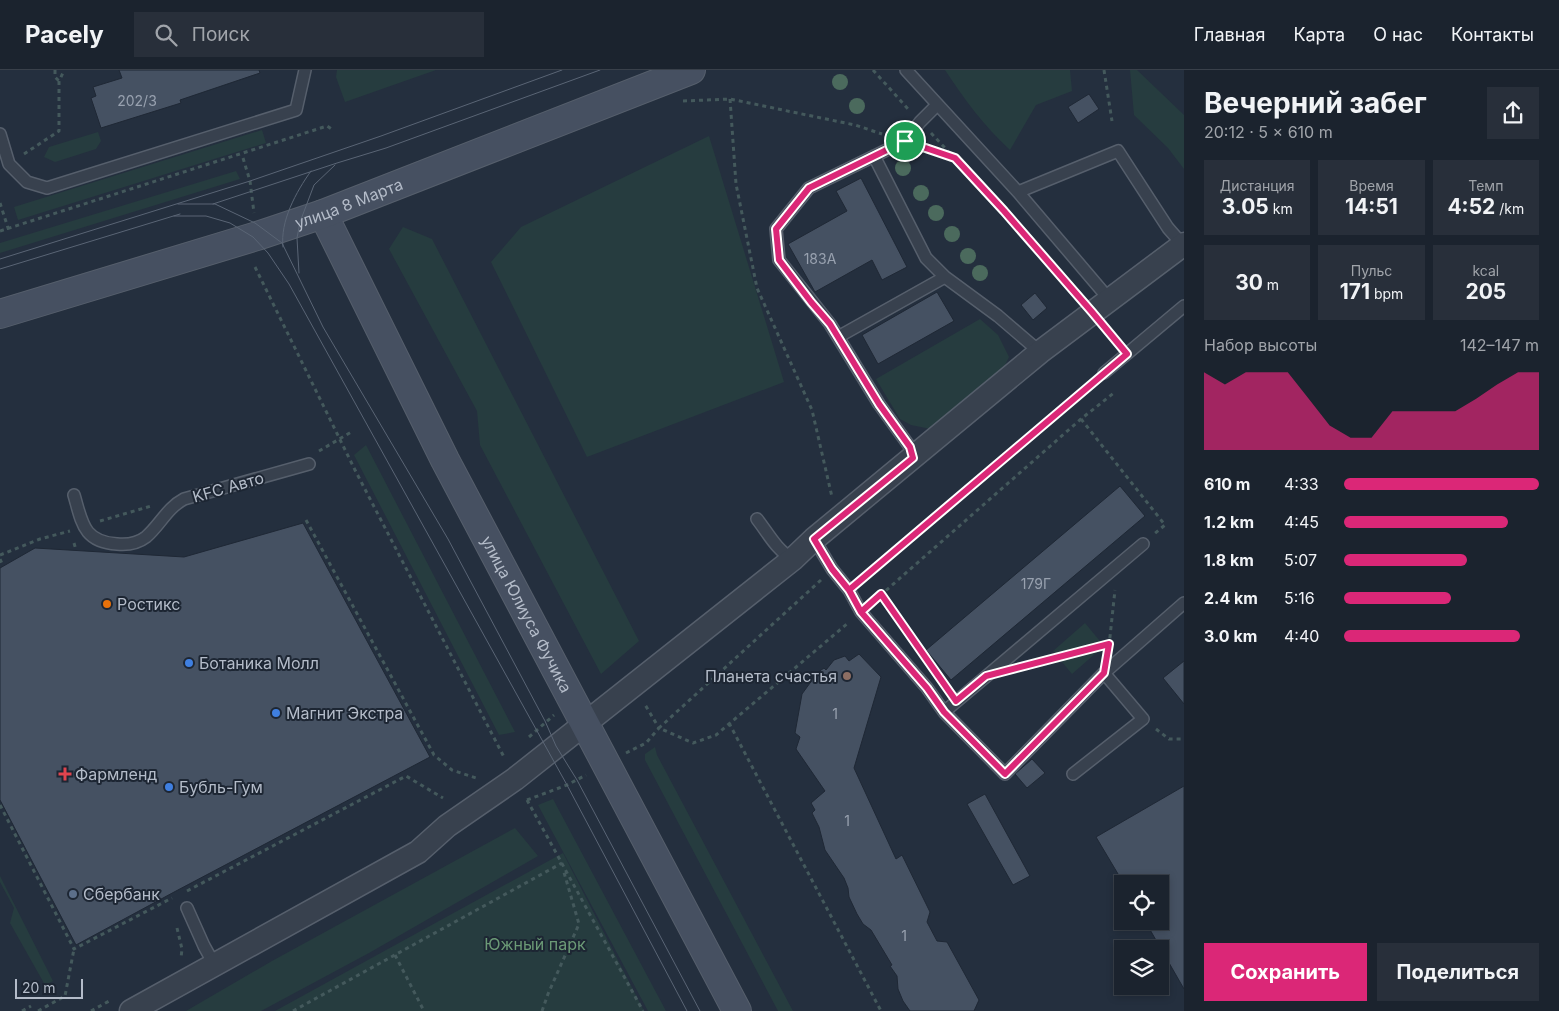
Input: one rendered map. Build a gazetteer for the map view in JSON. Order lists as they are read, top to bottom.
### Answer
{
  "streets": {
    "street": ["улица 8 Марта", "улица Юлиуса Фучика"],
    "lane": ["KFC Авто"]
  },
  "crossings": [
    ["улица 8 Марта", "улица Юлиуса Фучика"]
  ],
  "parks": ["Южный парк"],
  "places": {
    "other": [
      "Ростикс",
      "Ботаника Молл",
      "Планета счастья",
      "Магнит Экстра",
      "Бубль-Гум",
      "Сбербанк"
    ],
    "health": ["Фармленд"]
  },
  "house_numbers": [
    "202/3",
    "183А",
    "179Г",
    "1",
    "1",
    "1"
  ],
  "scale_bar": "20 m",
  "page": {
    "header": "Pacely",
    "search": "Поиск",
    "nav": [
      "Главная",
      "Карта",
      "О нас",
      "Контакты"
    ],
    "heading": ["Вечерний забег", "20:12 · 5 × 610 m"],
    "stats": [
      ["Дистанция", "3.05 km"],
      ["Время", "14:51"],
      ["Темп", "4:52 /km"],
      ["30 m"],
      ["Пульс", "171 bpm"],
      ["kcal", "205"]
    ],
    "chart": ["Набор высоты", "142–147 m"],
    "list": [
      {
        "name": "610 m",
        "note": "4:33"
      },
      {
        "name": "1.2 km",
        "note": "4:45"
      },
      {
        "name": "1.8 km",
        "note": "5:07"
      },
      {
        "name": "2.4 km",
        "note": "5:16"
      },
      {
        "name": "3.0 km",
        "note": "4:40"
      }
    ],
    "buttons": ["Сохранить", "Поделиться"],
    "scale": "20 m"
  }
}
